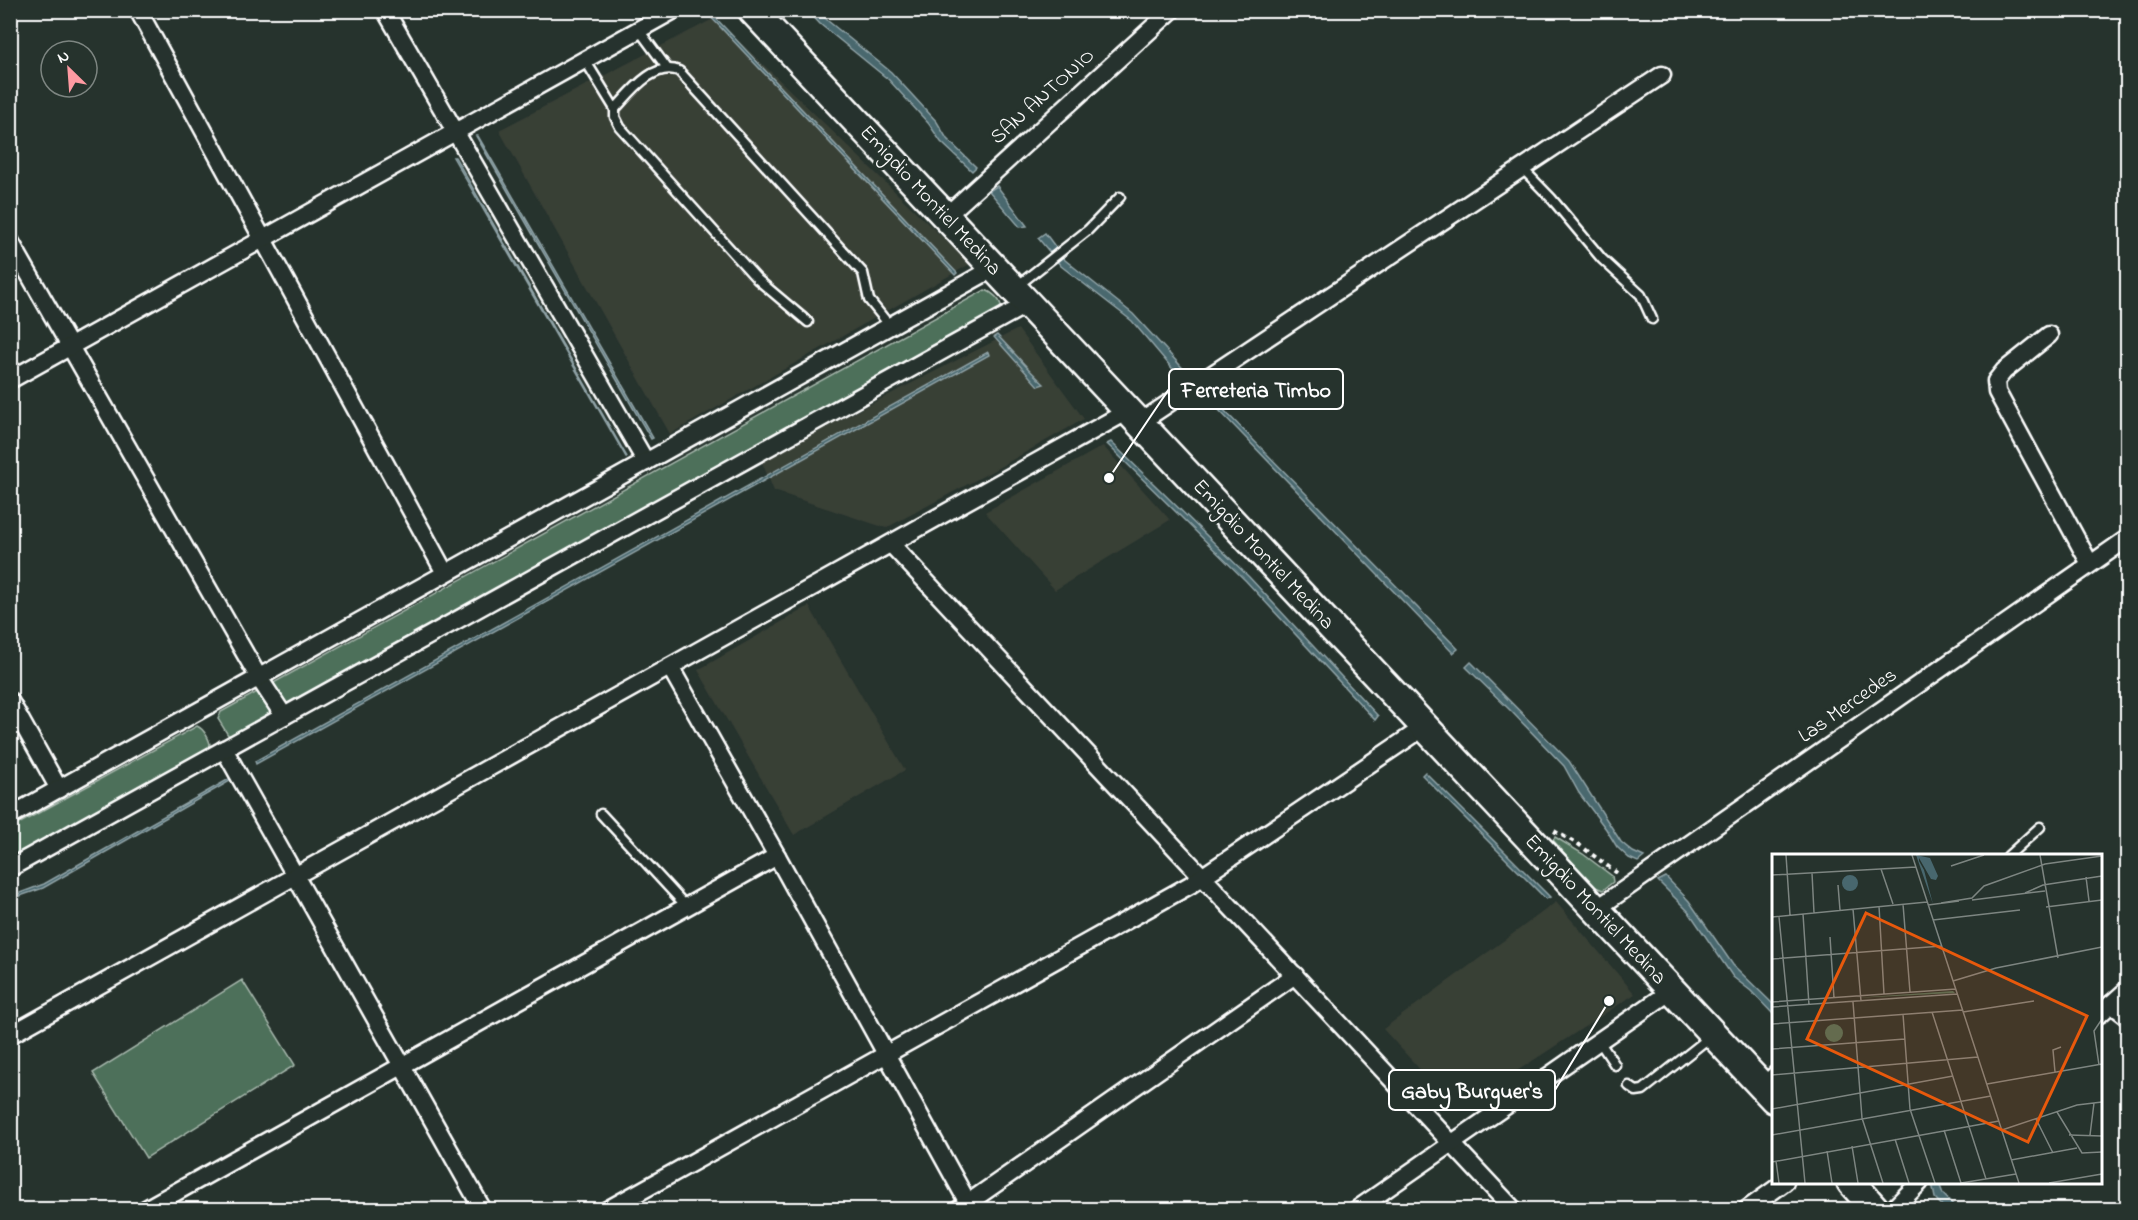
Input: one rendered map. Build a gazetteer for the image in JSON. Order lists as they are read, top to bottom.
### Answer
{
  "streets": {
    "main road": ["Emigdio Montiel Medina"],
    "street": ["SAN ANTONIO", "Las Mercedes"]
  },
  "crossings": [
    ["SAN ANTONIO", "Emigdio Montiel Medina"],
    ["Emigdio Montiel Medina", "Las Mercedes"]
  ],
  "places": ["Ferreteria Timbo", "Gaby Burguer's"],
  "north": "top left"
}
